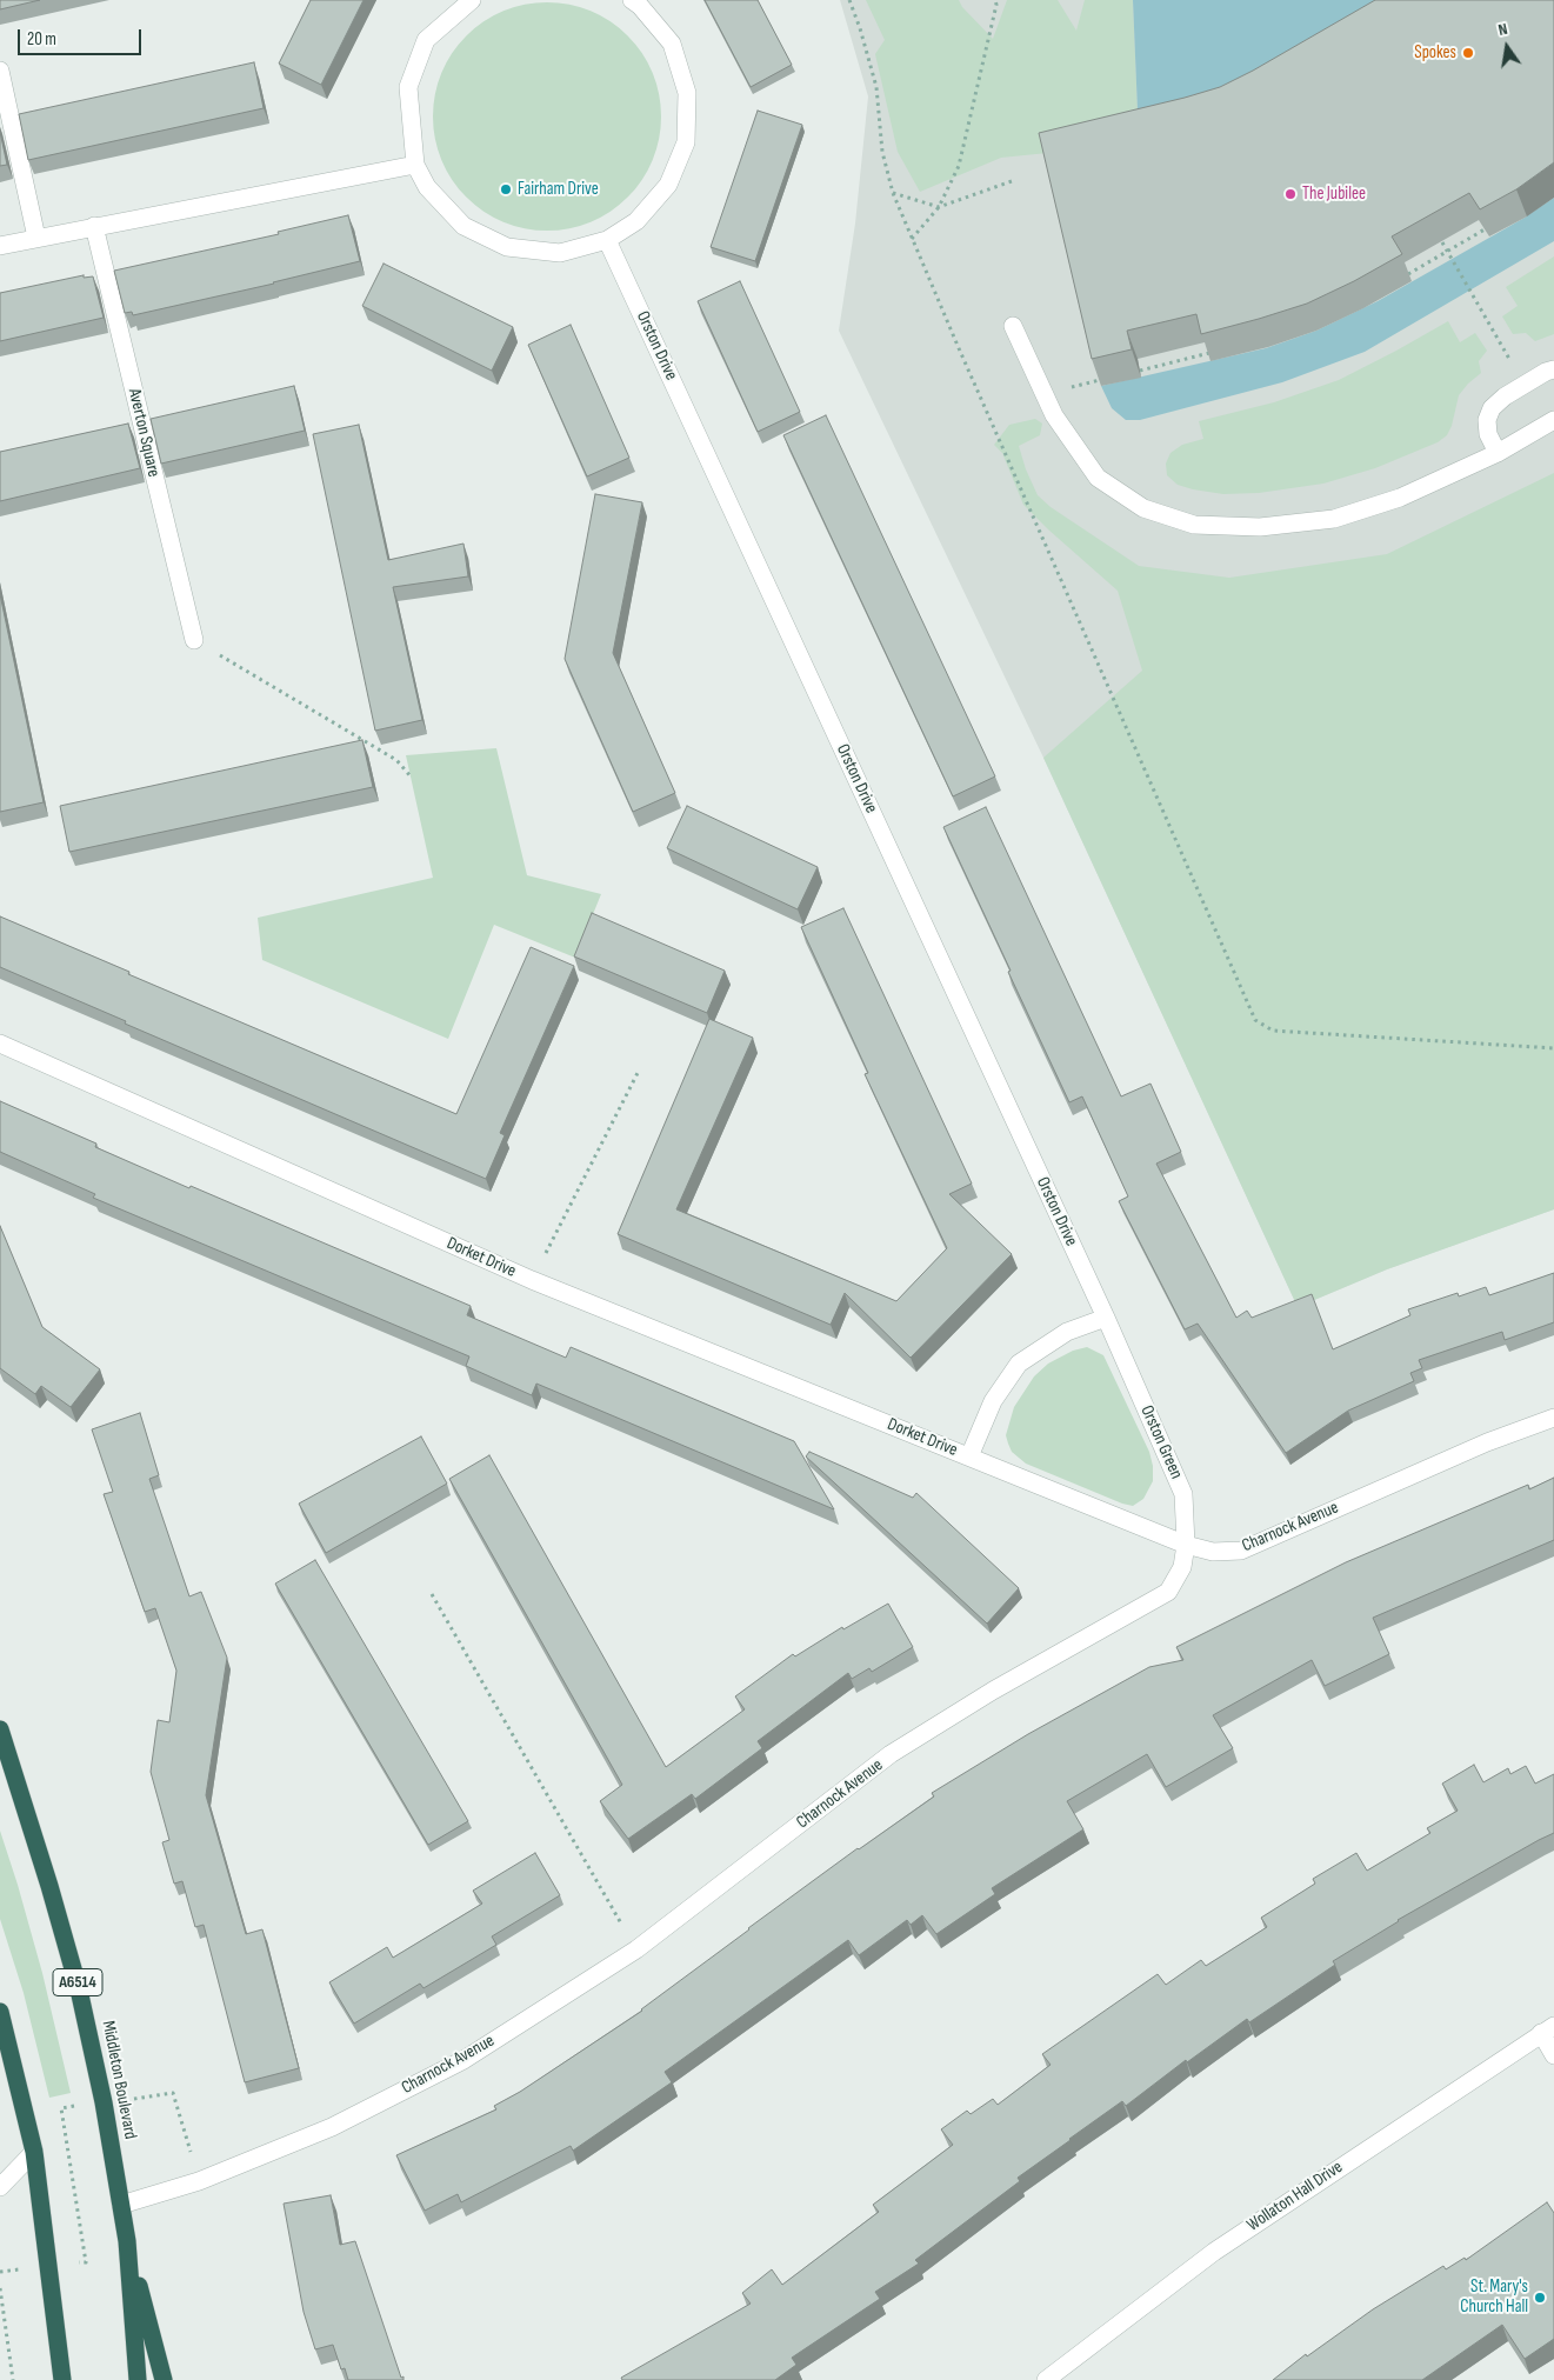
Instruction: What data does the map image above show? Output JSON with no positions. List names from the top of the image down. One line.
{"streets":{"highway":["A6514","Middleton Boulevard"],"street":["Orston Drive","Averton Square","Dorket Drive","Orston Green","Charnock Avenue","Wollaton Hall Drive"]},"crossings":[["Orston Drive","Orston Green"],["Orston Green","Charnock Avenue"],["Charnock Avenue","Middleton Boulevard"]],"places":["Spokes","Fairham Drive","The Jubilee","St. Mary's Church Hall"],"scale_bar":"20 m","north":"top"}
